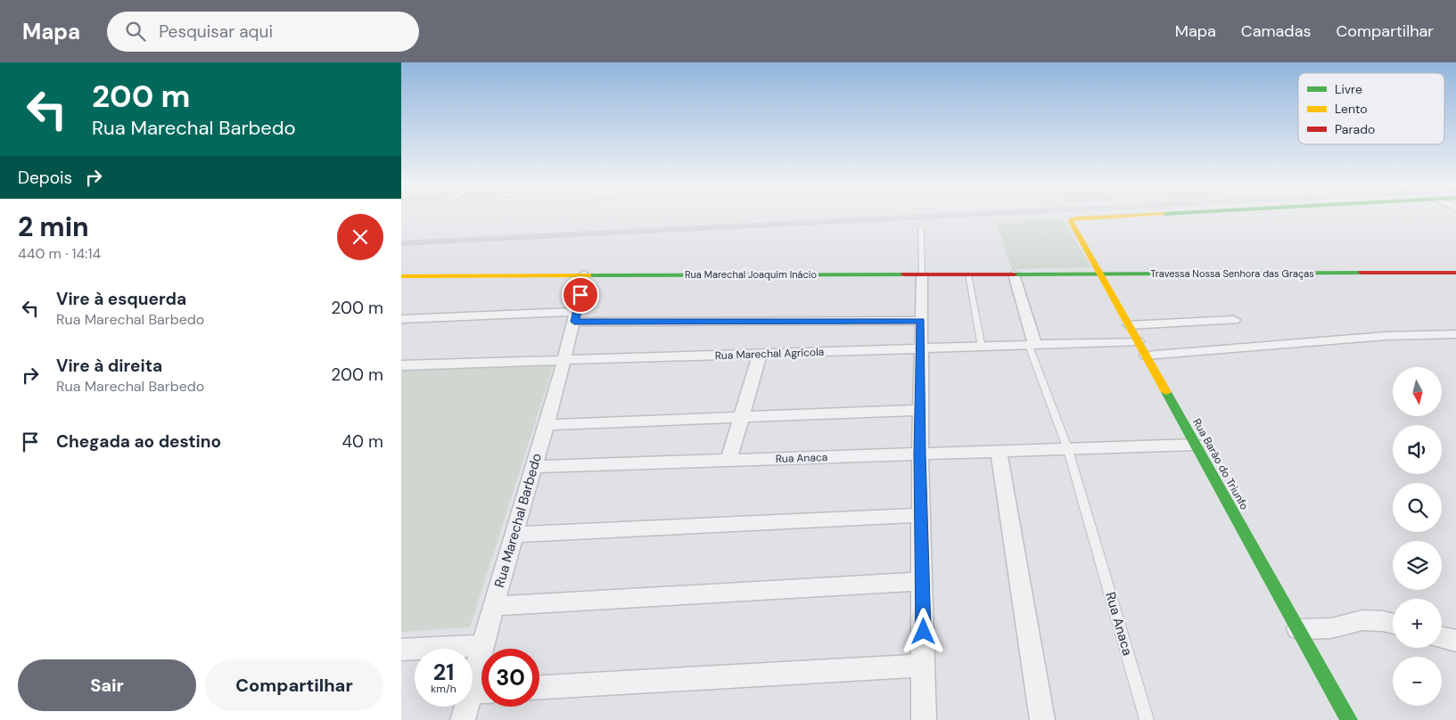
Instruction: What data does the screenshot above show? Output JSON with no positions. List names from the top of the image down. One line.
{"streets":{"street":["Travessa Nossa Senhora das Graças","Rua Marechal Joaquim Inácio","Rua Marechal Agrícola","Rua Anaca","Rua Barão do Triunfo","Rua Marechal Barbedo"]},"crossings":[["Travessa Nossa Senhora das Graças","Rua Marechal Joaquim Inácio"],["Travessa Nossa Senhora das Graças","Rua Barão do Triunfo"],["Rua Marechal Joaquim Inácio","Rua Barão do Triunfo"],["Rua Marechal Joaquim Inácio","Rua Marechal Barbedo"],["Rua Marechal Agrícola","Rua Barão do Triunfo"],["Rua Marechal Agrícola","Rua Marechal Barbedo"],["Rua Anaca","Rua Barão do Triunfo"],["Rua Anaca","Rua Marechal Barbedo"]],"legend":["Livre","Lento","Parado"],"north":"bottom","page":{"header":"Mapa","search":"Pesquisar aqui","nav":["Mapa","Camadas","Compartilhar"],"turn":["200 m","Rua Marechal Barbedo"],"then":"Depois","heading":["2 min","440 m · 14:14"],"list":[{"name":"Vire à esquerda","note":"Rua Marechal Barbedo","value":"200 m"},{"name":"Vire à direita","note":"Rua Marechal Barbedo","value":"200 m"},{"name":"Chegada ao destino","value":"40 m"}],"map_buttons":["+","−"],"speed":"21 km/h","limit":"30","buttons":["Sair","Compartilhar"]}}
